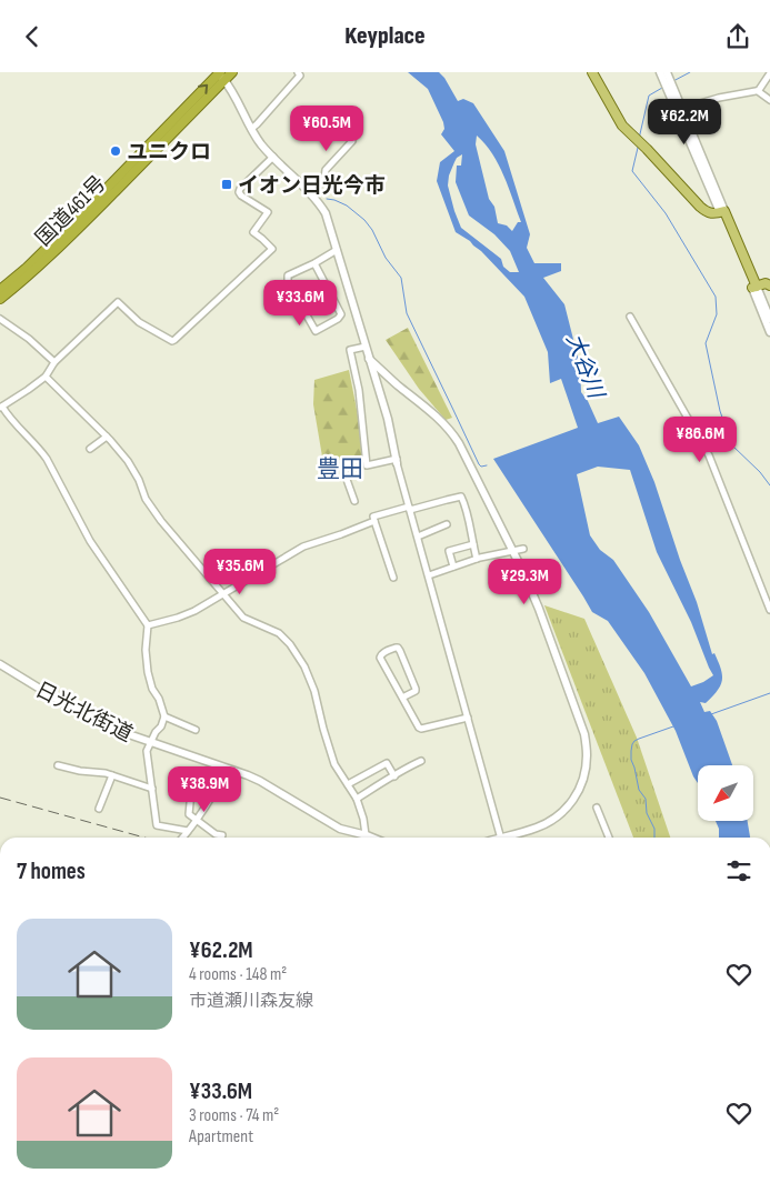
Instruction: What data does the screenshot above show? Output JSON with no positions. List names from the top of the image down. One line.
{"streets":{"highway":["国道461号"],"street":["日光北街道"]},"districts":["豊田"],"water":["大谷川"],"places":{"other":["ユニクロ"],"transit":["イオン日光今市"]},"north":"bottom left","page":{"header":"Keyplace","price":["¥62.2M","¥60.5M","¥33.6M","¥86.6M","¥35.6M","¥29.3M","¥38.9M"],"heading":"7 homes","list":[{"name":"¥62.2M","note":"4 rooms · 148 m² · 市道瀬川森友線"},{"name":"¥33.6M","note":"3 rooms · 74 m² · Apartment"}]}}
